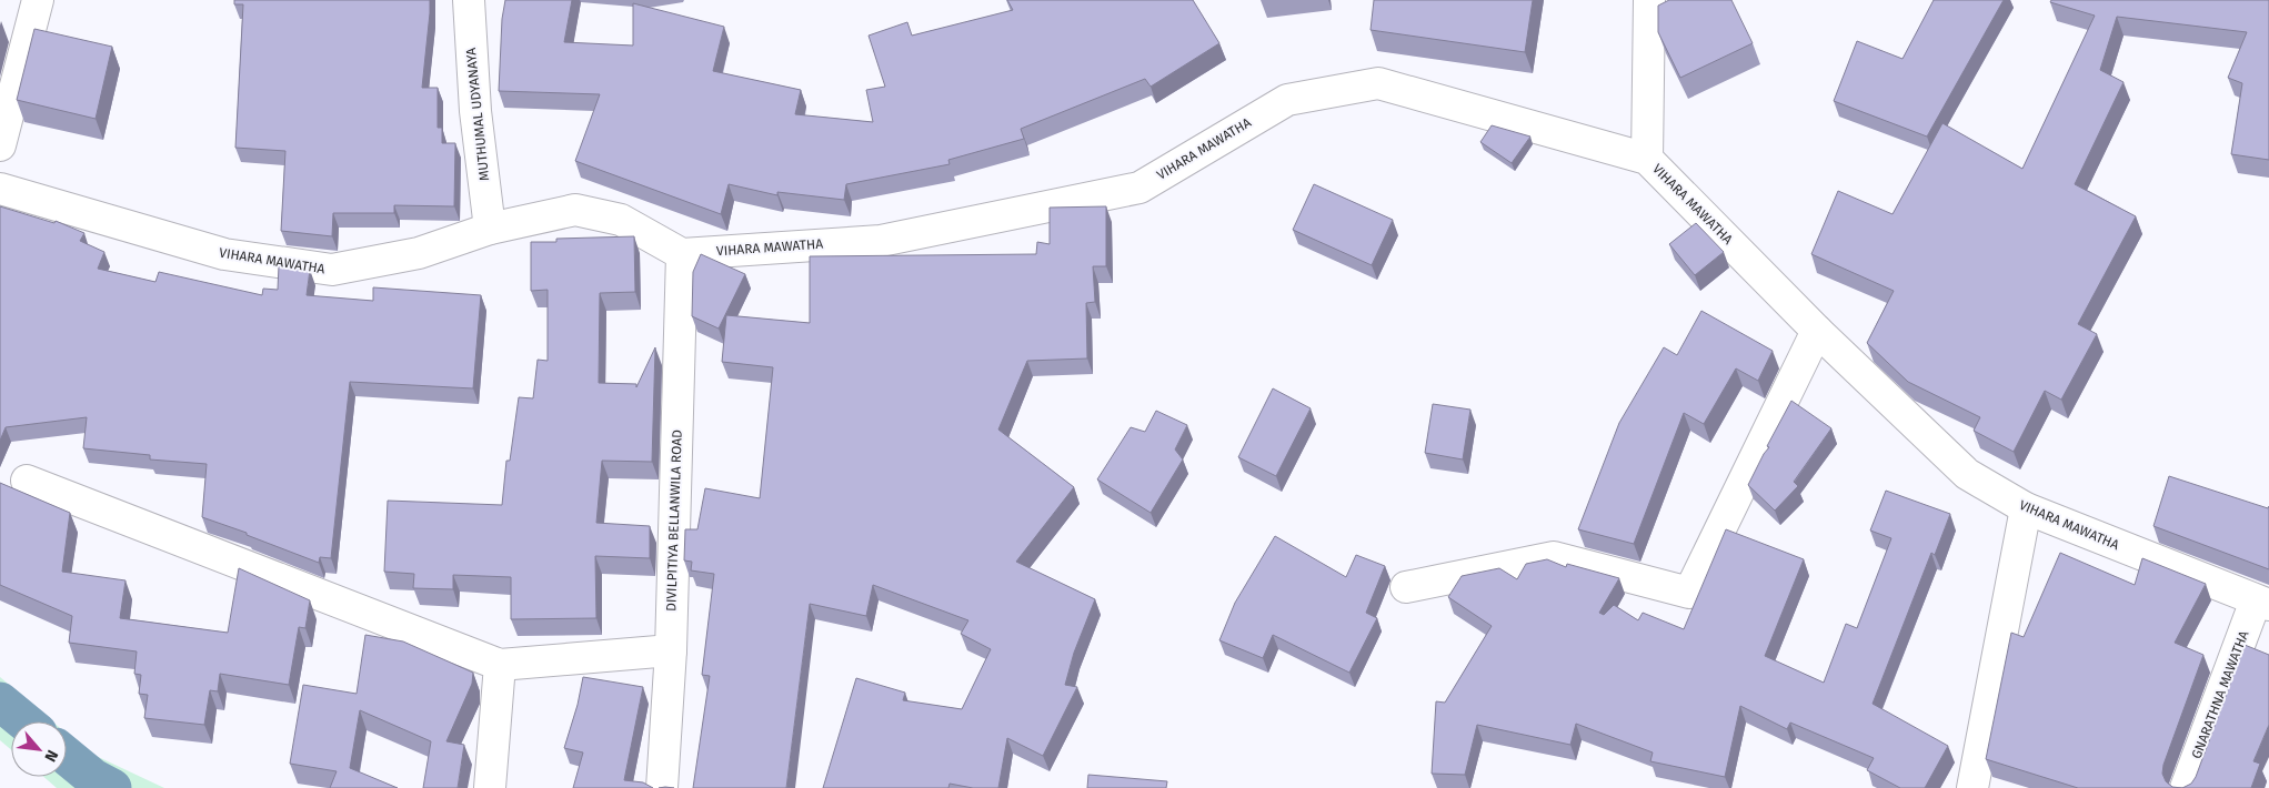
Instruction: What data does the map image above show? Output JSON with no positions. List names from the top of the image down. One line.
{"streets":{"street":["MUTHUMAL UDYANAYA","VIHARA MAWATHA","DIVILPITIYA BELLANWILA ROAD","GNARATHNA MAWATHA"]},"crossings":[["MUTHUMAL UDYANAYA","VIHARA MAWATHA"],["VIHARA MAWATHA","DIVILPITIYA BELLANWILA ROAD"],["VIHARA MAWATHA","GNARATHNA MAWATHA"]],"north":"bottom right"}
